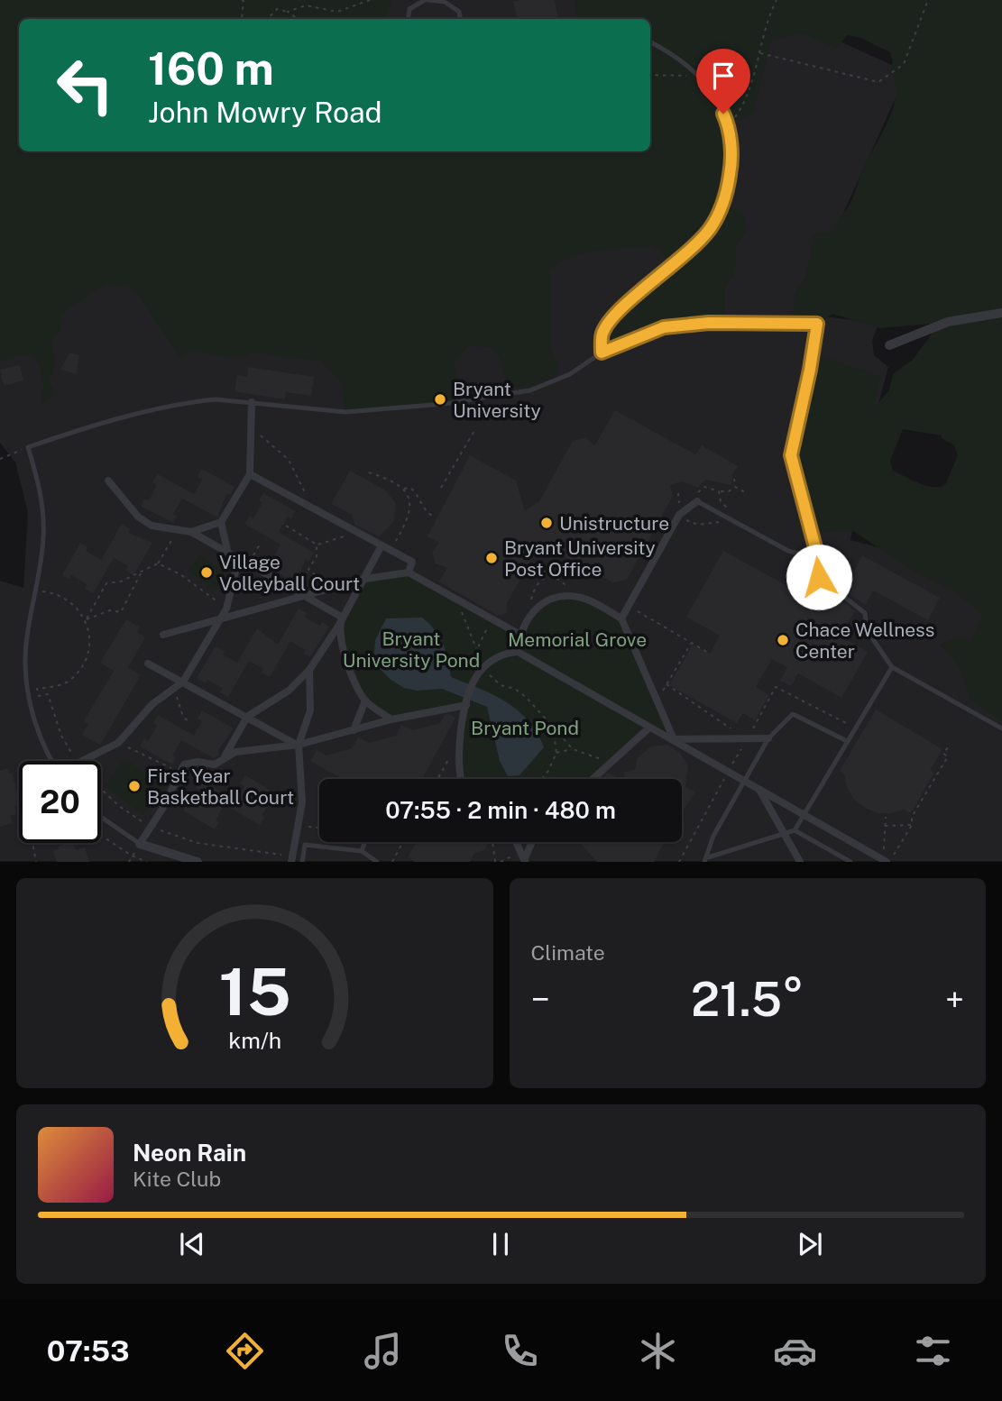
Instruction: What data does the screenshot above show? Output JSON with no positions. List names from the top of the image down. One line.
{"parks":["Bryant University Pond","Memorial Grove","Bryant Pond"],"places":["Bryant University","Unistructure","Bryant University Post Office","Village Volleyball Court","Chace Wellness Center","First Year Basketball Court"],"page":{"turn":["160 m","John Mowry Road"],"limit":"20","trip":"07:55 · 2 min · 480 m","tile":"Climate","heat":["−","21.5°","+"],"song":["Neon Rain","Kite Club"],"tabs":"07:53","gauge":["15","km/h"]}}
